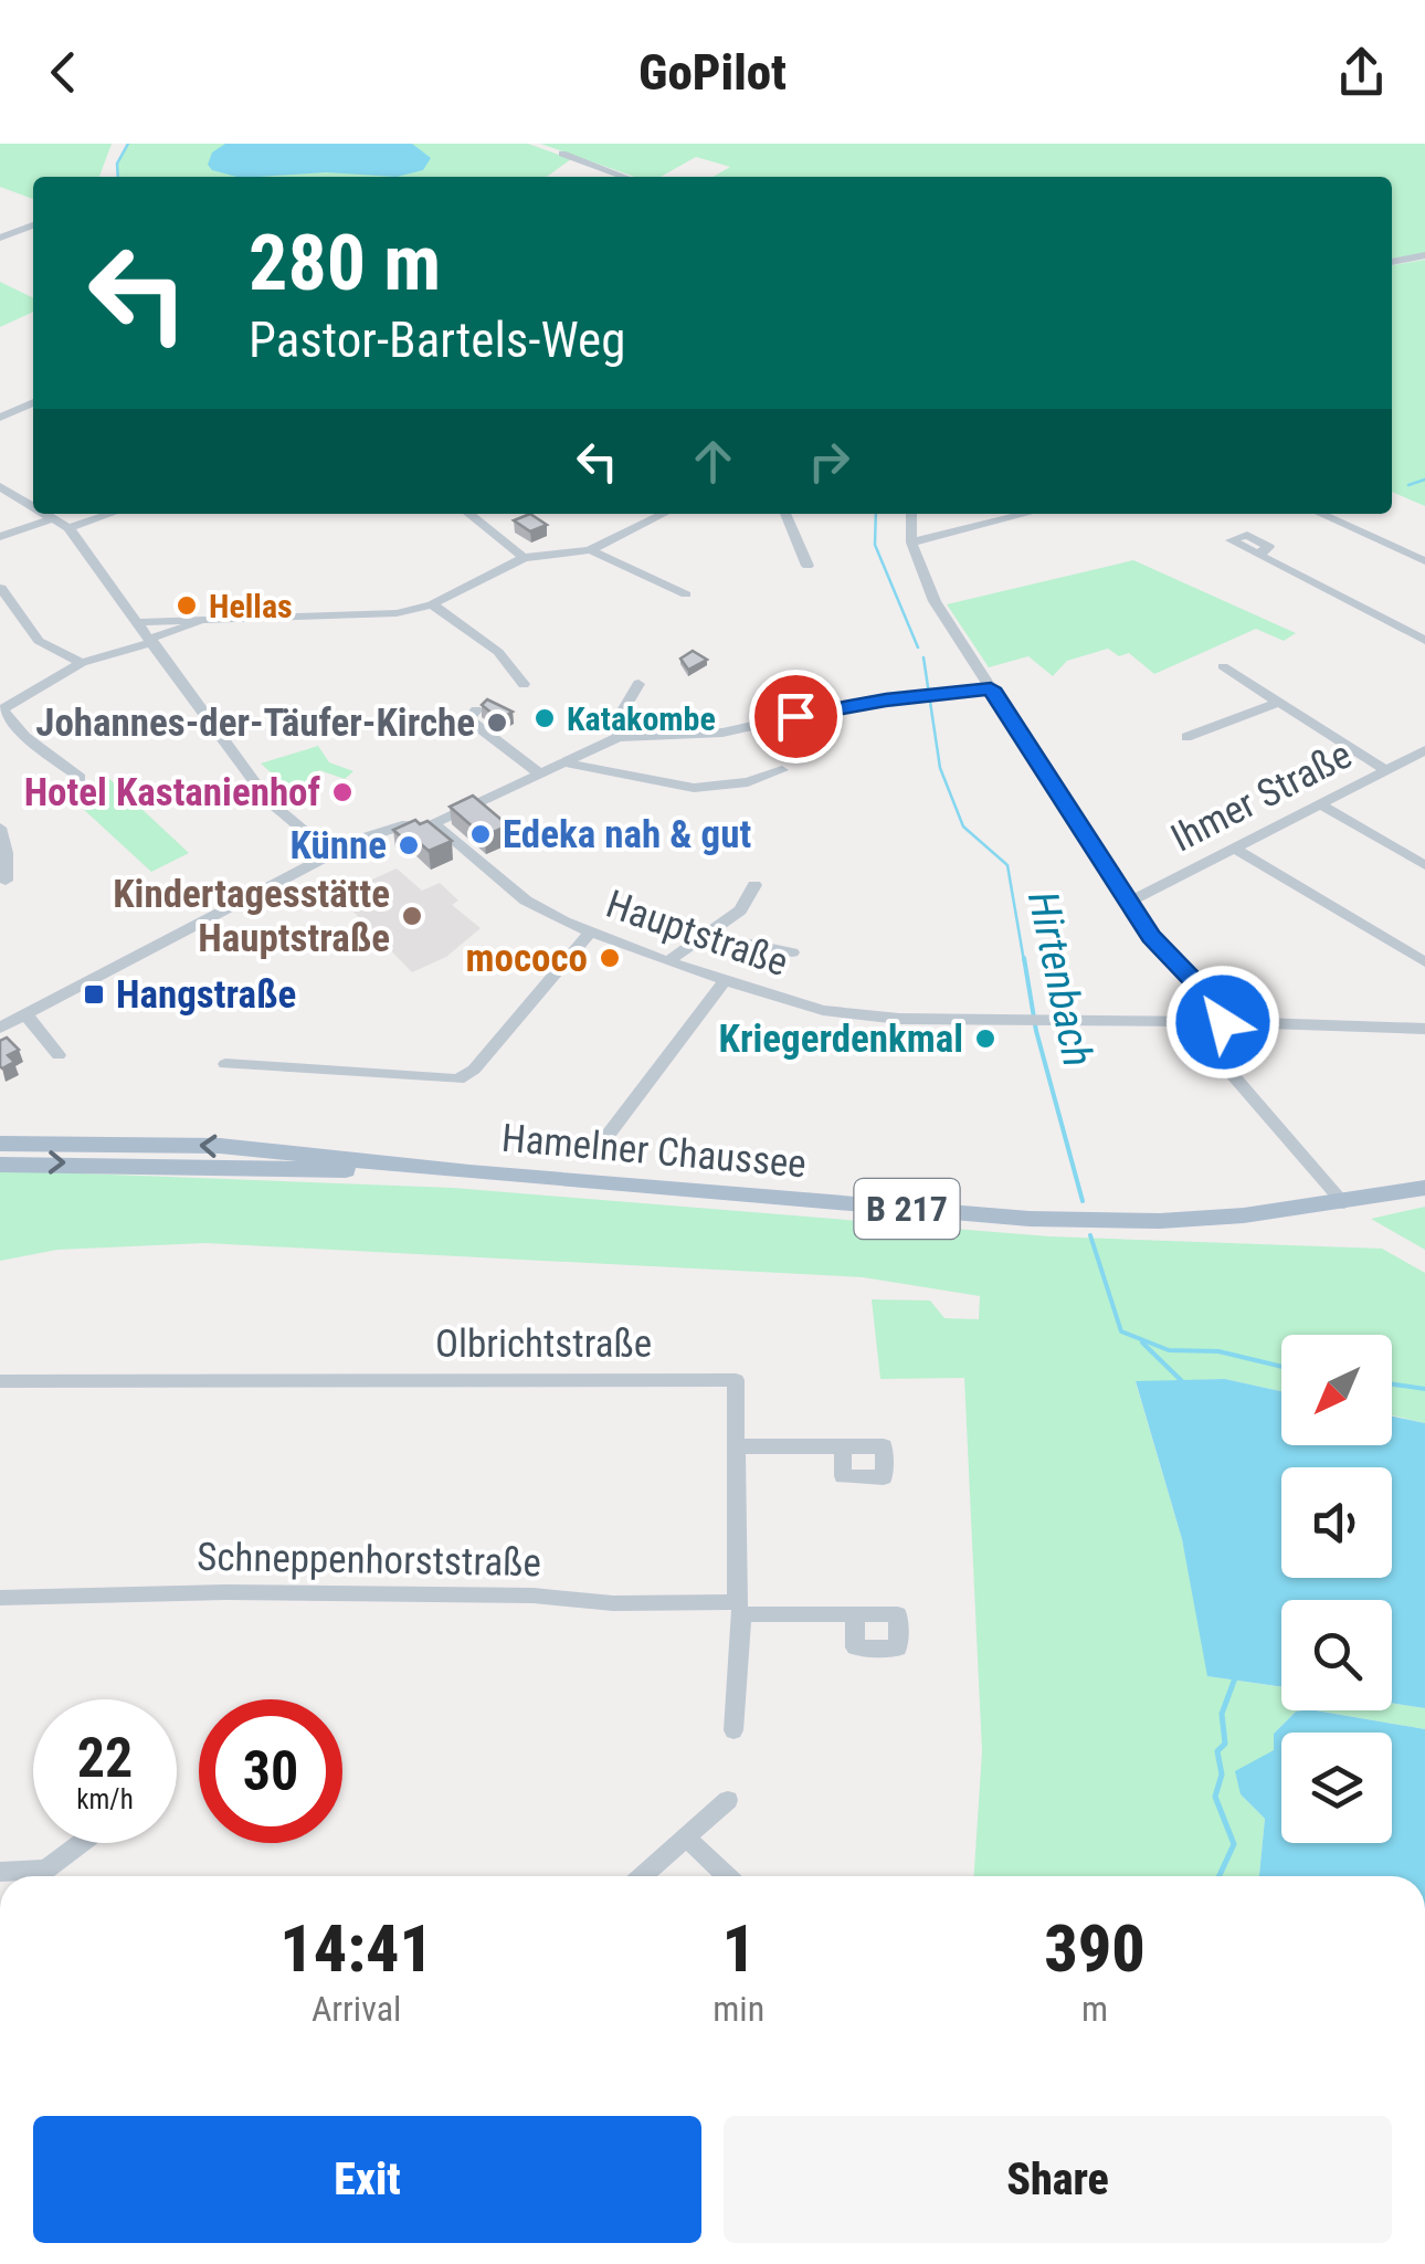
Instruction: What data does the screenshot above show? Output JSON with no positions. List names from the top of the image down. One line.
{"streets":{"main road":["Hamelner Chaussee","B 217"],"street":["Ihmer Straße","Hauptstraße","Olbrichtstraße","Schneppenhorststraße"]},"crossings":[["Olbrichtstraße","Schneppenhorststraße"]],"water":["Hirtenbach"],"places":{"other":["Hellas","Katakombe","Johannes-der-Täufer-Kirche","Hotel Kastanienhof","Edeka nah & gut","Künne","Kindertagesstätte Hauptstraße","mococo","Kriegerdenkmal"],"transit":["Hangstraße"]},"north":"bottom left","page":{"header":"GoPilot","turn":["280 m","Pastor-Bartels-Weg"],"speed":"22 km/h","limit":"30","eta":["14:41","Arrival","1","min","390","m"],"buttons":["Exit","Share"]}}
